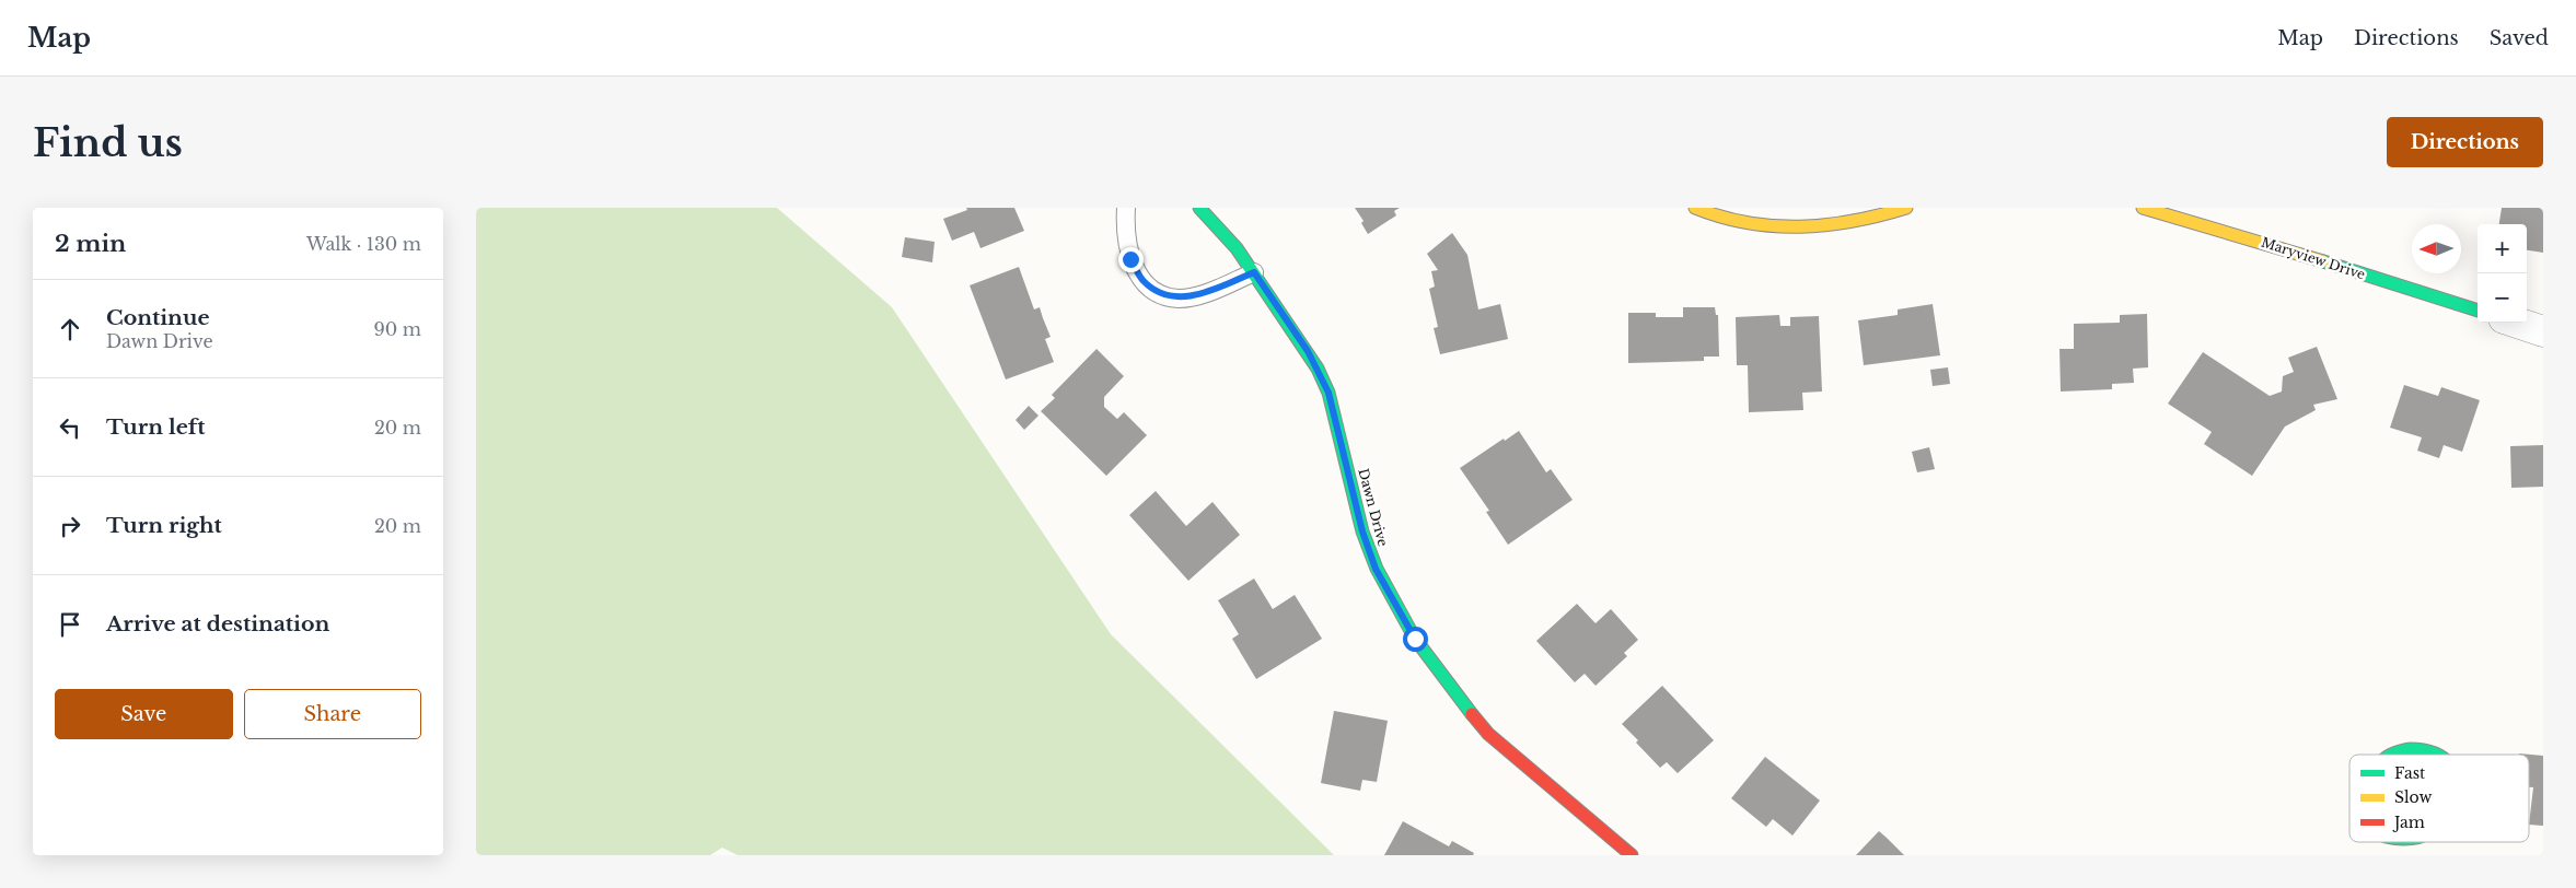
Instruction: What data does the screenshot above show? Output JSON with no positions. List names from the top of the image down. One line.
{"streets":{"street":["Maryview Drive","Dawn Drive"]},"legend":["Fast","Slow","Jam"],"north":"left","page":{"header":"Map","nav":["Map","Directions","Saved"],"buttons":["Directions",["Save","Share"]],"title":"Find us","heading":["2 min","Walk · 130 m"],"map_buttons":["+","−"],"list":[["Continue","Dawn Drive","90 m"],["Turn left","20 m"],["Turn right","20 m"],"Arrive at destination"]}}
